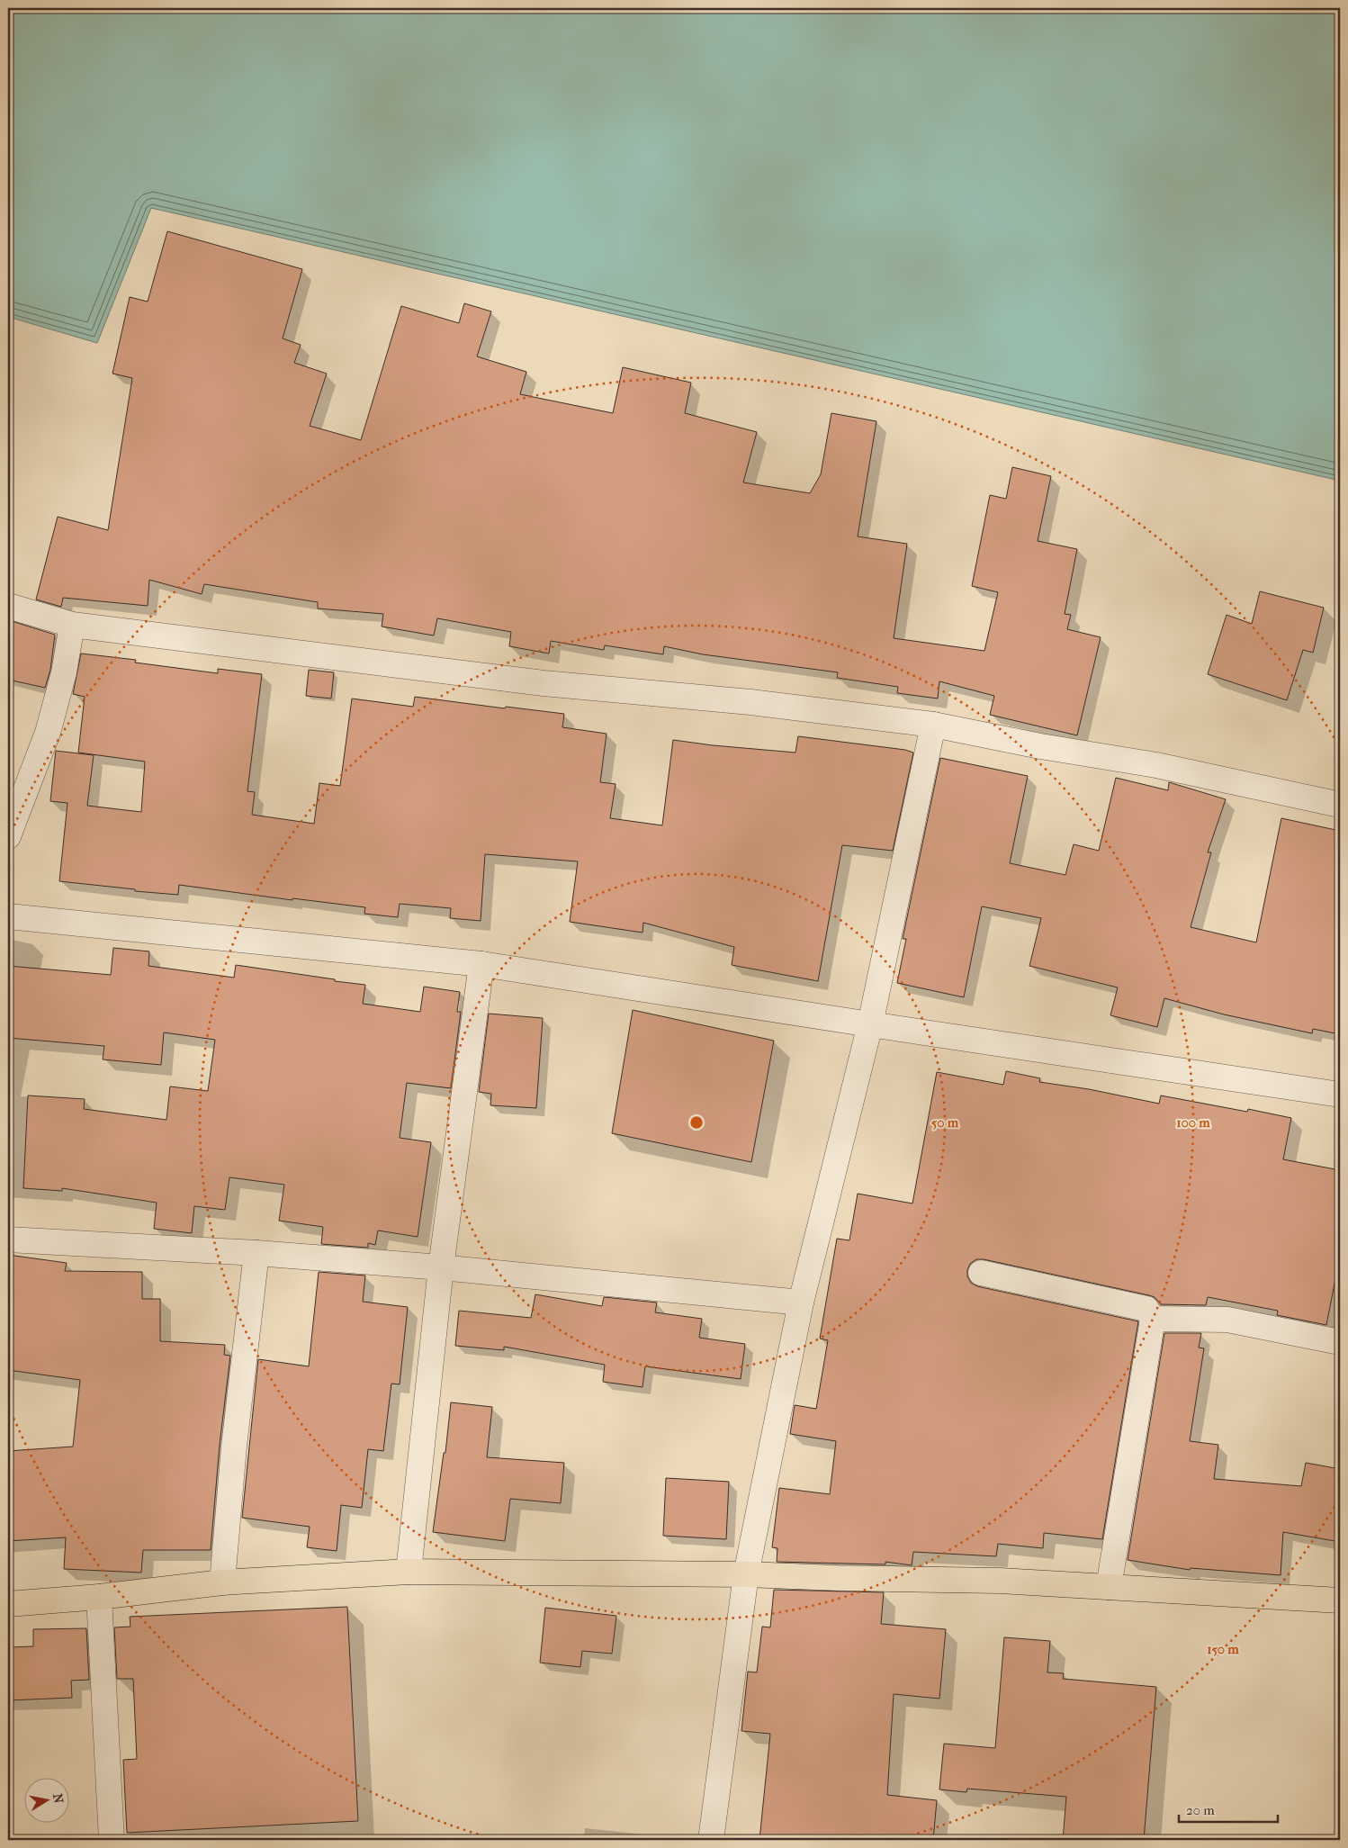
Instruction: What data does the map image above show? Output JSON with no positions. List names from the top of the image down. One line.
{"scale_bar":"20 m","north":"right","rings":["50 m","100 m","150 m"]}
